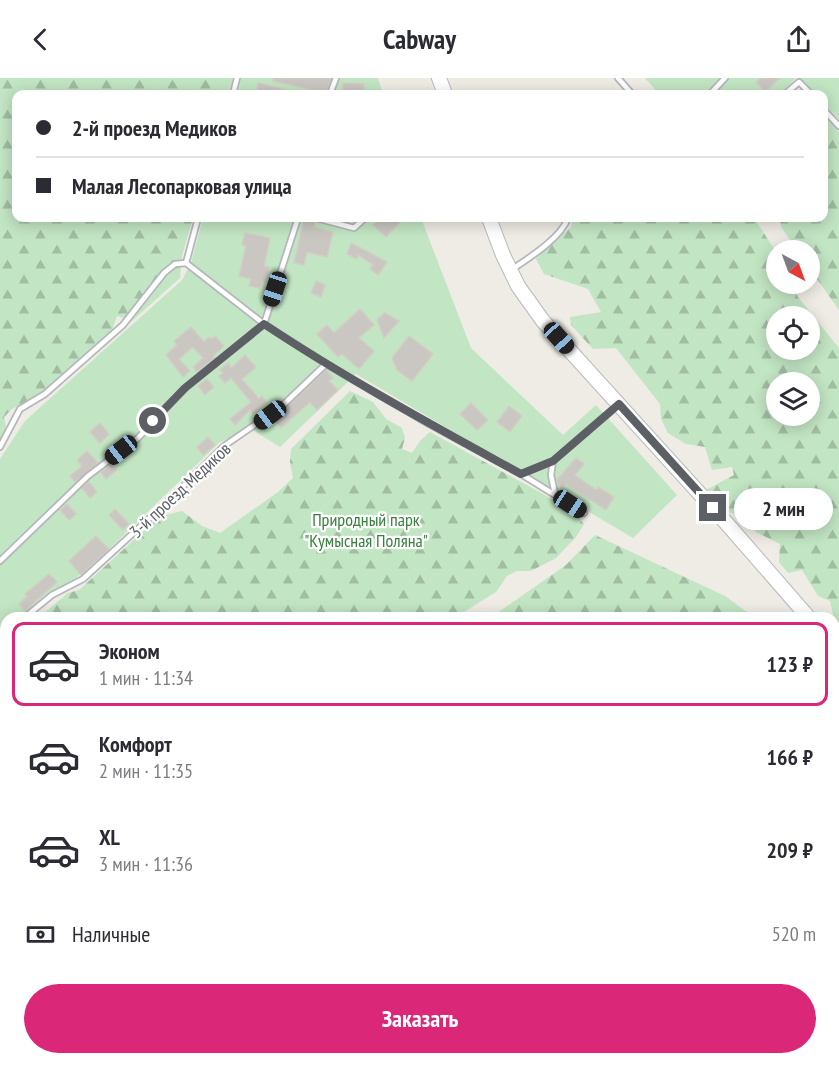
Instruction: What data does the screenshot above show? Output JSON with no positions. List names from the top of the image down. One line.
{"streets":{"lane":["3-й проезд Медиков"]},"parks":["Природный парк \"Кумысная Поляна\""],"north":"bottom right","page":{"header":"Cabway","banner":["2-й проезд Медиков","Малая Лесопарковая улица"],"bubble":"2 мин","list":[{"name":"Эконом","note":"1 мин · 11:34","value":"123 ₽"},{"name":"Комфорт","note":"2 мин · 11:35","value":"166 ₽"},{"name":"XL","note":"3 мин · 11:36","value":"209 ₽"}],"pay":["Наличные","520 m"],"buttons":"Заказать"}}
